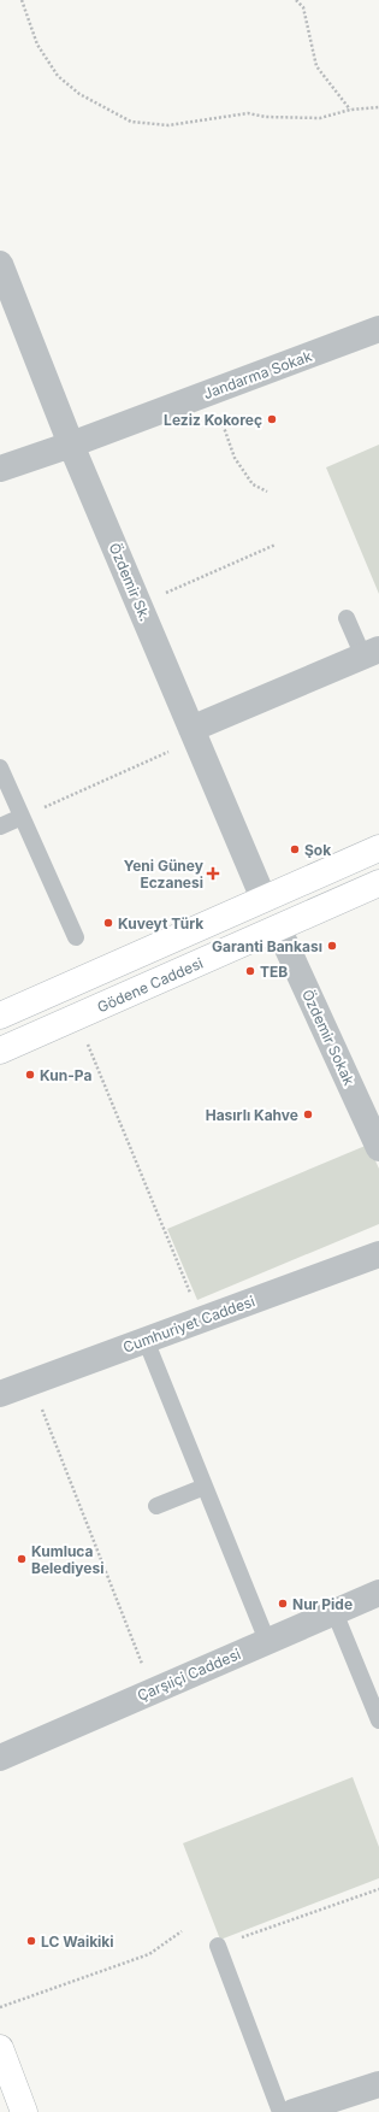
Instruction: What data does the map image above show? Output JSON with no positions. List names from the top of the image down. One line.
{"streets":{"main road":["Gödene Caddesi"],"street":["Jandarma Sokak","Özdemir Sk.","Özdemir Sokak","Cumhuriyet Caddesi","Çarşıiçi Caddesi"]},"crossings":[["Jandarma Sokak","Özdemir Sk."],["Gödene Caddesi","Özdemir Sokak"]],"places":{"other":["Leziz Kokoreç","Şok","Kuveyt Türk","Garanti Bankası","TEB","Kun-Pa","Hasırlı Kahve","Kumluca Belediyesi","Nur Pide","LC Waikiki"],"health":["Yeni Güney Eczanesi"]}}
